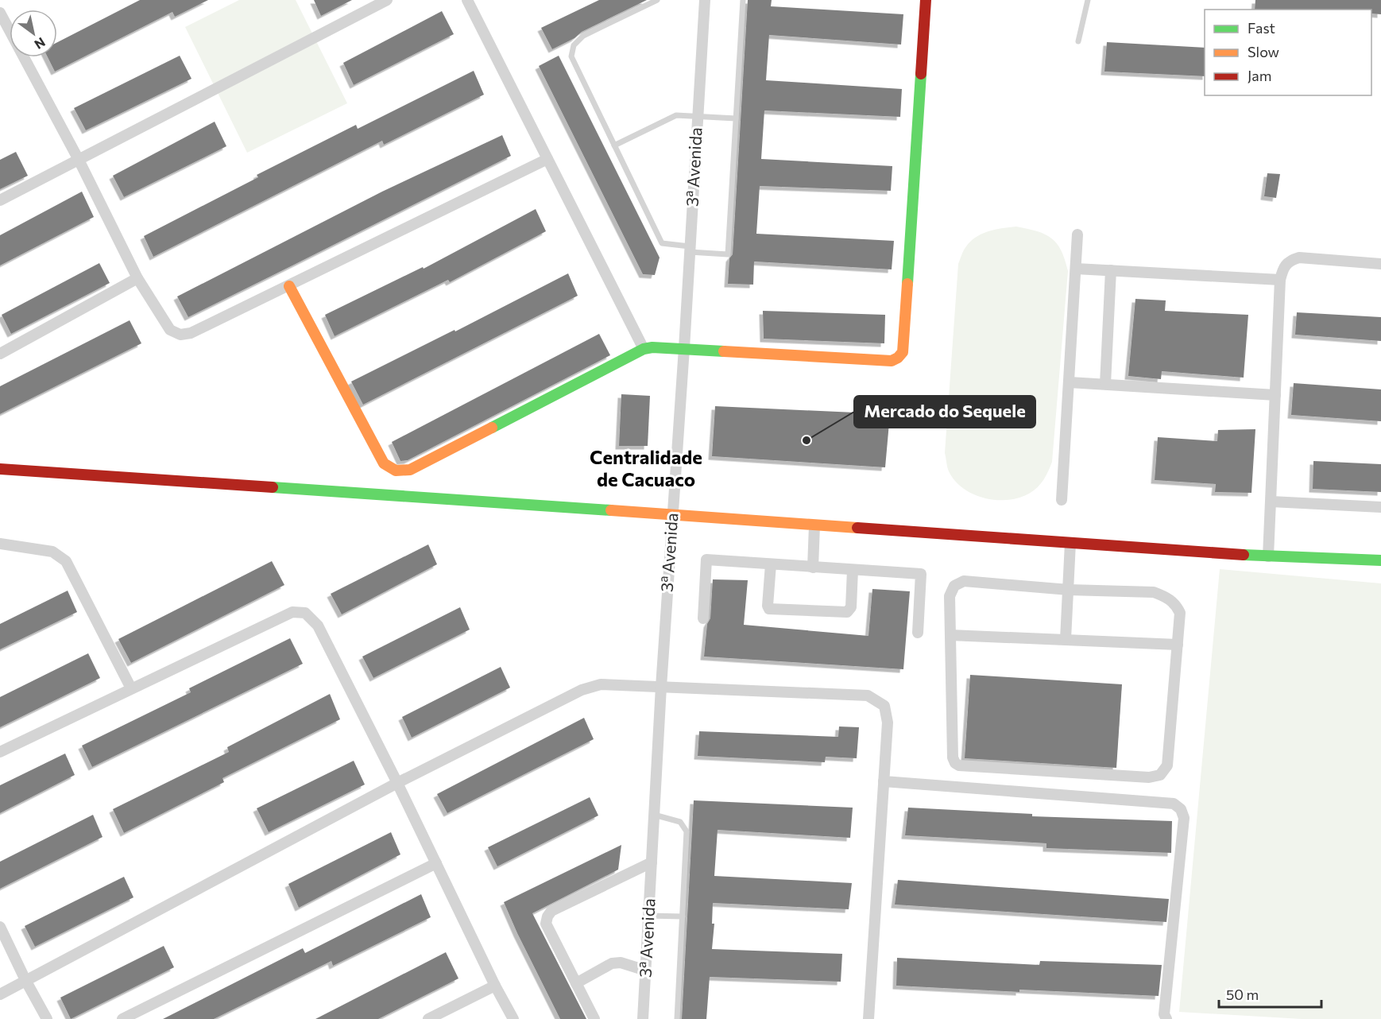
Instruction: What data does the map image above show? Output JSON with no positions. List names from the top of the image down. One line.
{"streets":{"street":["3ª Avenida"]},"districts":["Centralidade de Cacuaco"],"places":["Mercado do Sequele"],"legend":["Fast","Slow","Jam"],"scale_bar":"50 m","north":"bottom right"}
